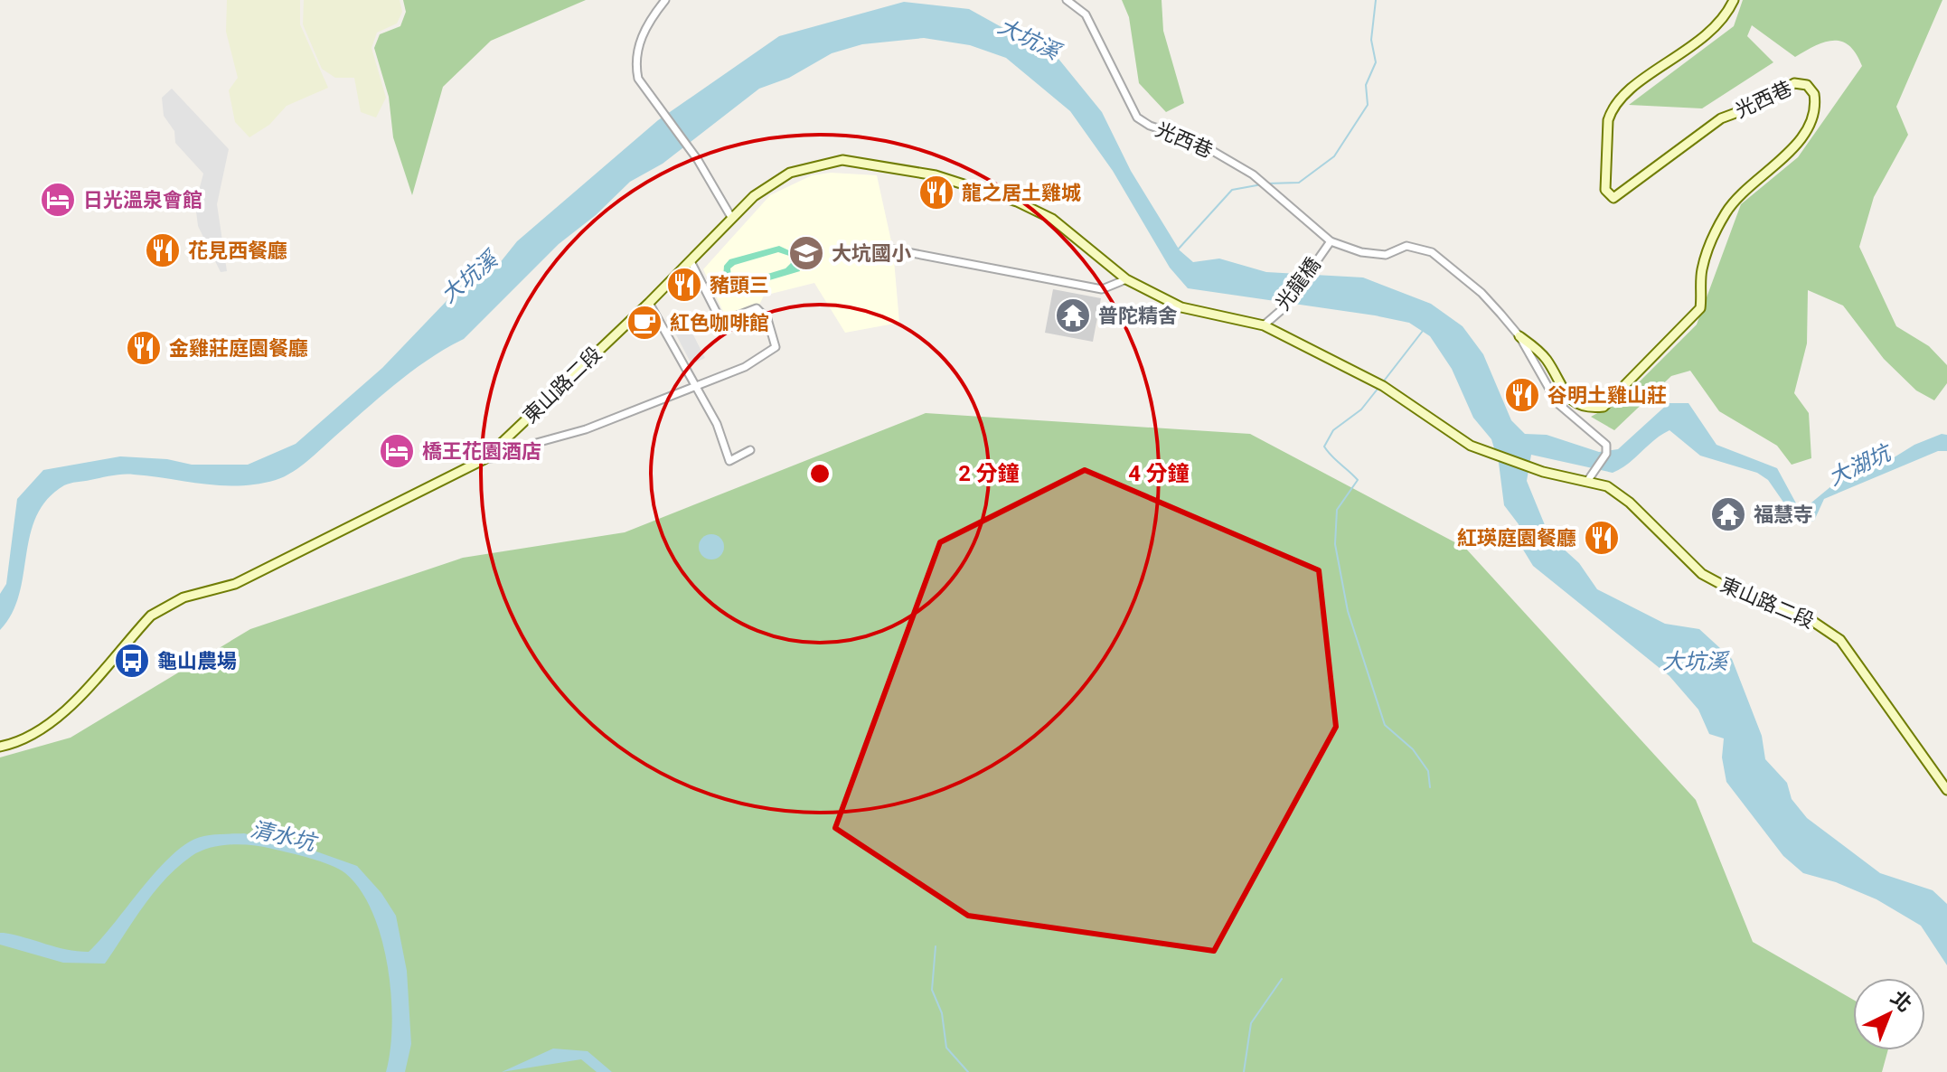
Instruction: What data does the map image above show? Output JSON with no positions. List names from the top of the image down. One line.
{"streets":{"main road":["光西巷","東山路二段"],"street":["光龍橋"]},"crossings":[["光西巷","光龍橋"],["光西巷","東山路二段"],["光龍橋","東山路二段"]],"water":["大坑溪","大湖坑","清水坑"],"places":{"restaurant":["龍之居土雞城","花見西餐廳","豬頭三","金雞莊庭園餐廳","谷明土雞山莊","紅瑛庭園餐廳"],"hotel":["日光溫泉會館","橋王花園酒店"],"school or university":["大坑國小"],"temple":["普陀精舍","福慧寺"],"cafe":["紅色咖啡館"],"bus stop":["龜山農場"]},"north":"top right","rings":["2 分鐘","4 分鐘"]}
